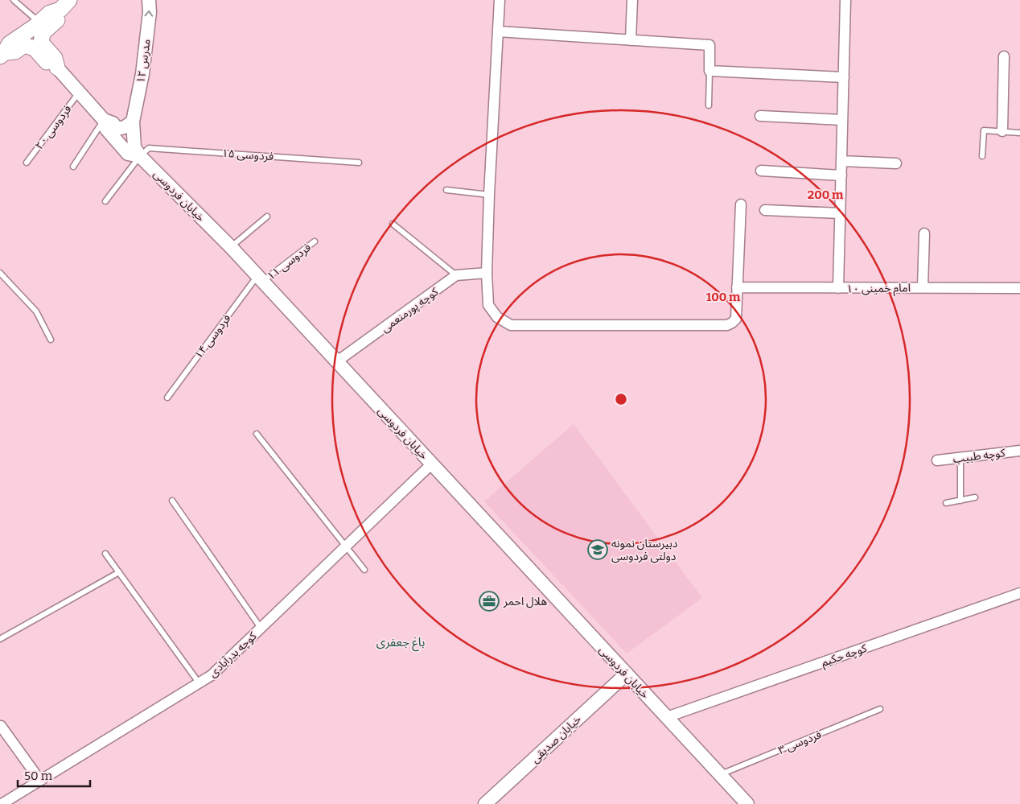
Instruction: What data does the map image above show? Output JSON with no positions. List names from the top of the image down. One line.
{"streets":{"street":["مدرس ۱۲","خیابان فردوسی","امام خمینی ۱۰","کوچه پورمنعمی","کوچه طبیب","کوچه بدرآبادی","کوچه حکیم","خیابان صدیقی"],"lane":["فردوسی ۲۰","فردوسی ۱۵","فردوسی ۱۱","فردوسی ۱۴","فردوسی ۳"]},"crossings":[["مدرس ۱۲","فردوسی ۱۵"],["مدرس ۱۲","خیابان فردوسی"],["فردوسی ۲۰","خیابان فردوسی"],["فردوسی ۱۵","خیابان فردوسی"],["خیابان فردوسی","فردوسی ۱۱"],["خیابان فردوسی","کوچه پورمنعمی"],["خیابان فردوسی","فردوسی ۱۴"],["خیابان فردوسی","کوچه بدرآبادی"],["خیابان فردوسی","کوچه حکیم"],["خیابان فردوسی","خیابان صدیقی"],["خیابان فردوسی","فردوسی ۳"],["فردوسی ۱۱","فردوسی ۱۴"]],"one_way":["مدرس ۱۲"],"districts":["باغ جعفری"],"places":{"school or university":["دبیرستان نمونه دولتی فردوسی"],"office":["هلال احمر"]},"scale_bar":"50 m","rings":["200 m","100 m"]}
